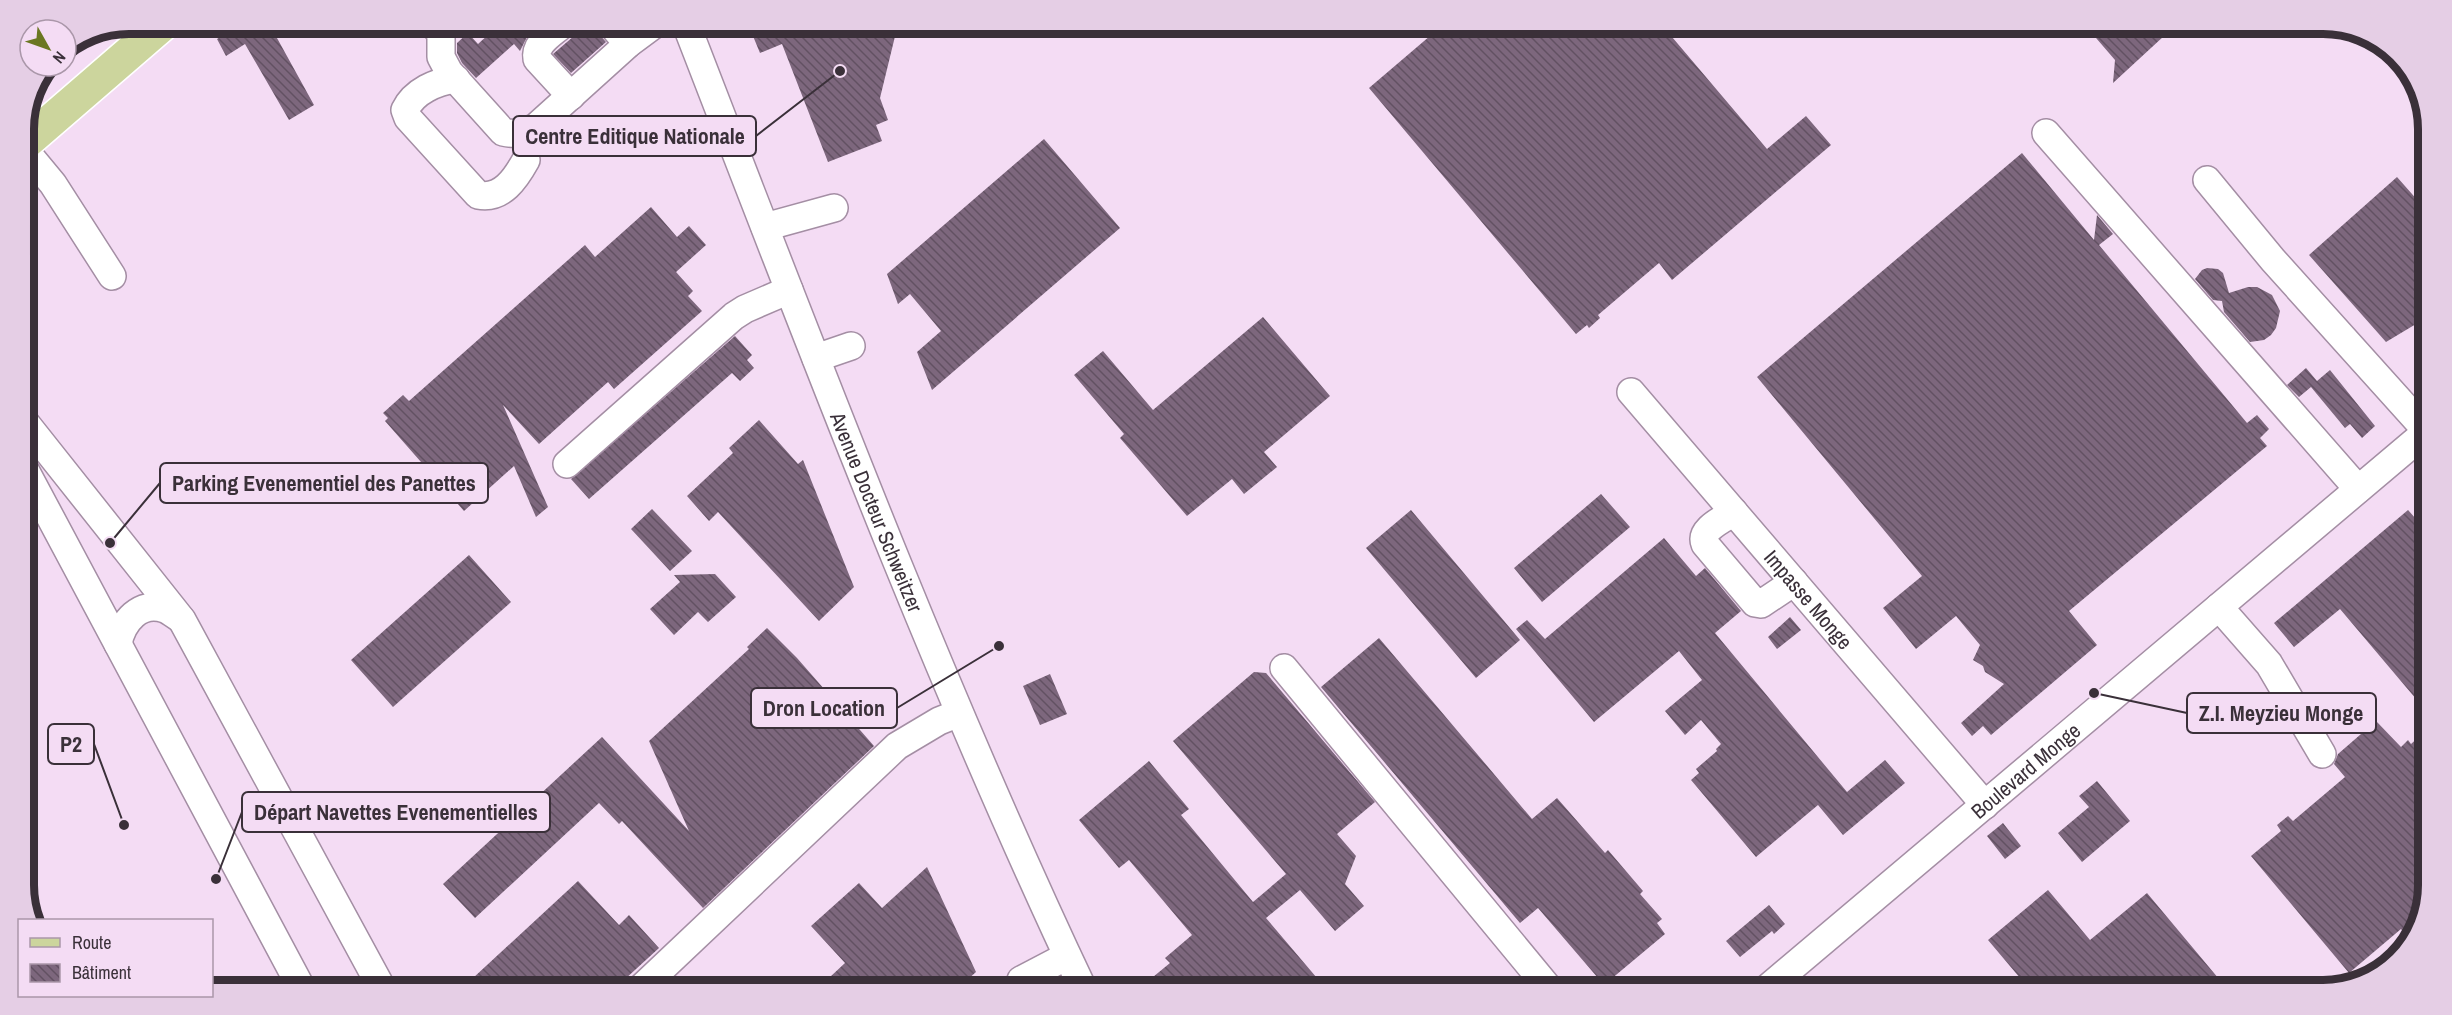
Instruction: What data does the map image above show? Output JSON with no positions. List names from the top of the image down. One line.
{"streets":{"street":["Avenue Docteur Schweitzer","Impasse Monge","Boulevard Monge"]},"crossings":[["Impasse Monge","Boulevard Monge"]],"places":["Centre Editique Nationale","Parking Evenementiel des Panettes","Dron Location","Z.I. Meyzieu Monge","P2","Départ Navettes Evenementielles"],"legend":["Route","Bâtiment"],"north":"bottom right"}
